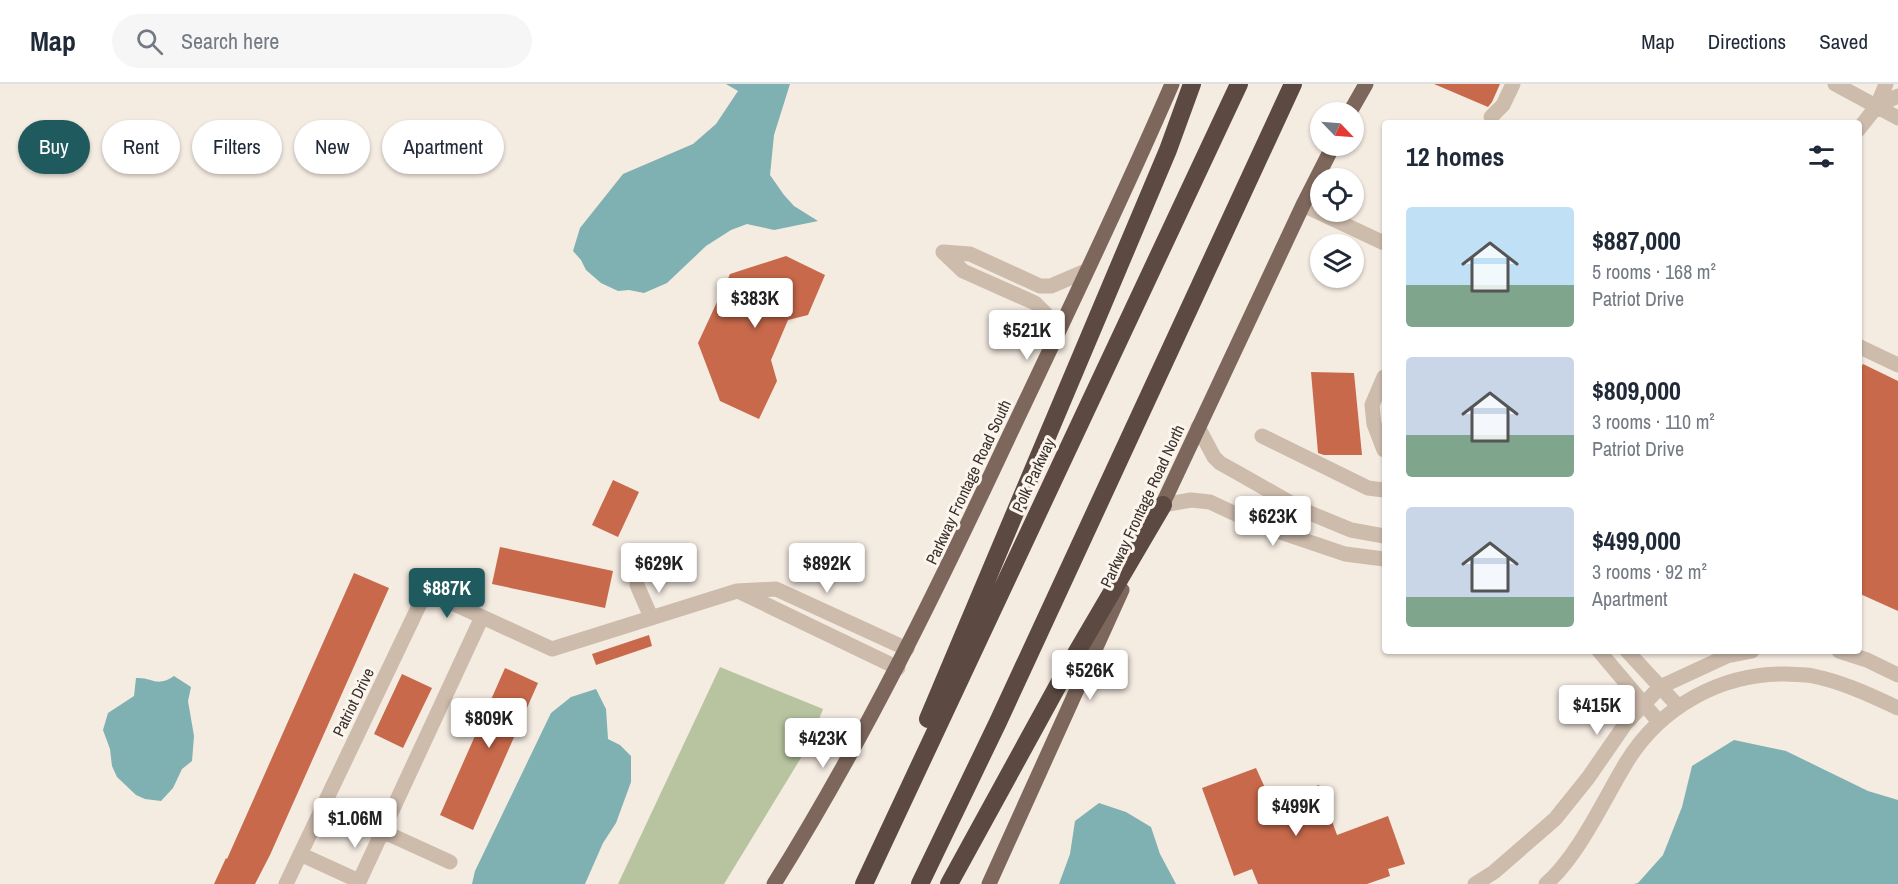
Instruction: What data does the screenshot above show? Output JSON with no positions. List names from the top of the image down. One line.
{"streets":{"highway":["Polk Parkway"],"main road":["Parkway Frontage Road South","Parkway Frontage Road North"],"street":["Patriot Drive"]},"crossings":[["Parkway Frontage Road South","Patriot Drive"]],"north":"bottom right","page":{"header":"Map","search":"Search here","nav":["Map","Directions","Saved"],"chip":["Buy","Rent","Filters","New","Apartment"],"heading":"12 homes","list":[{"name":"$887,000","note":"5 rooms · 168 m² · Patriot Drive"},{"name":"$809,000","note":"3 rooms · 110 m² · Patriot Drive"},{"name":"$499,000","note":"3 rooms · 92 m² · Apartment"}],"price":["$383K","$521K","$623K","$629K","$892K","$887K","$526K","$415K","$809K","$423K","$499K","$1.06M"]}}
